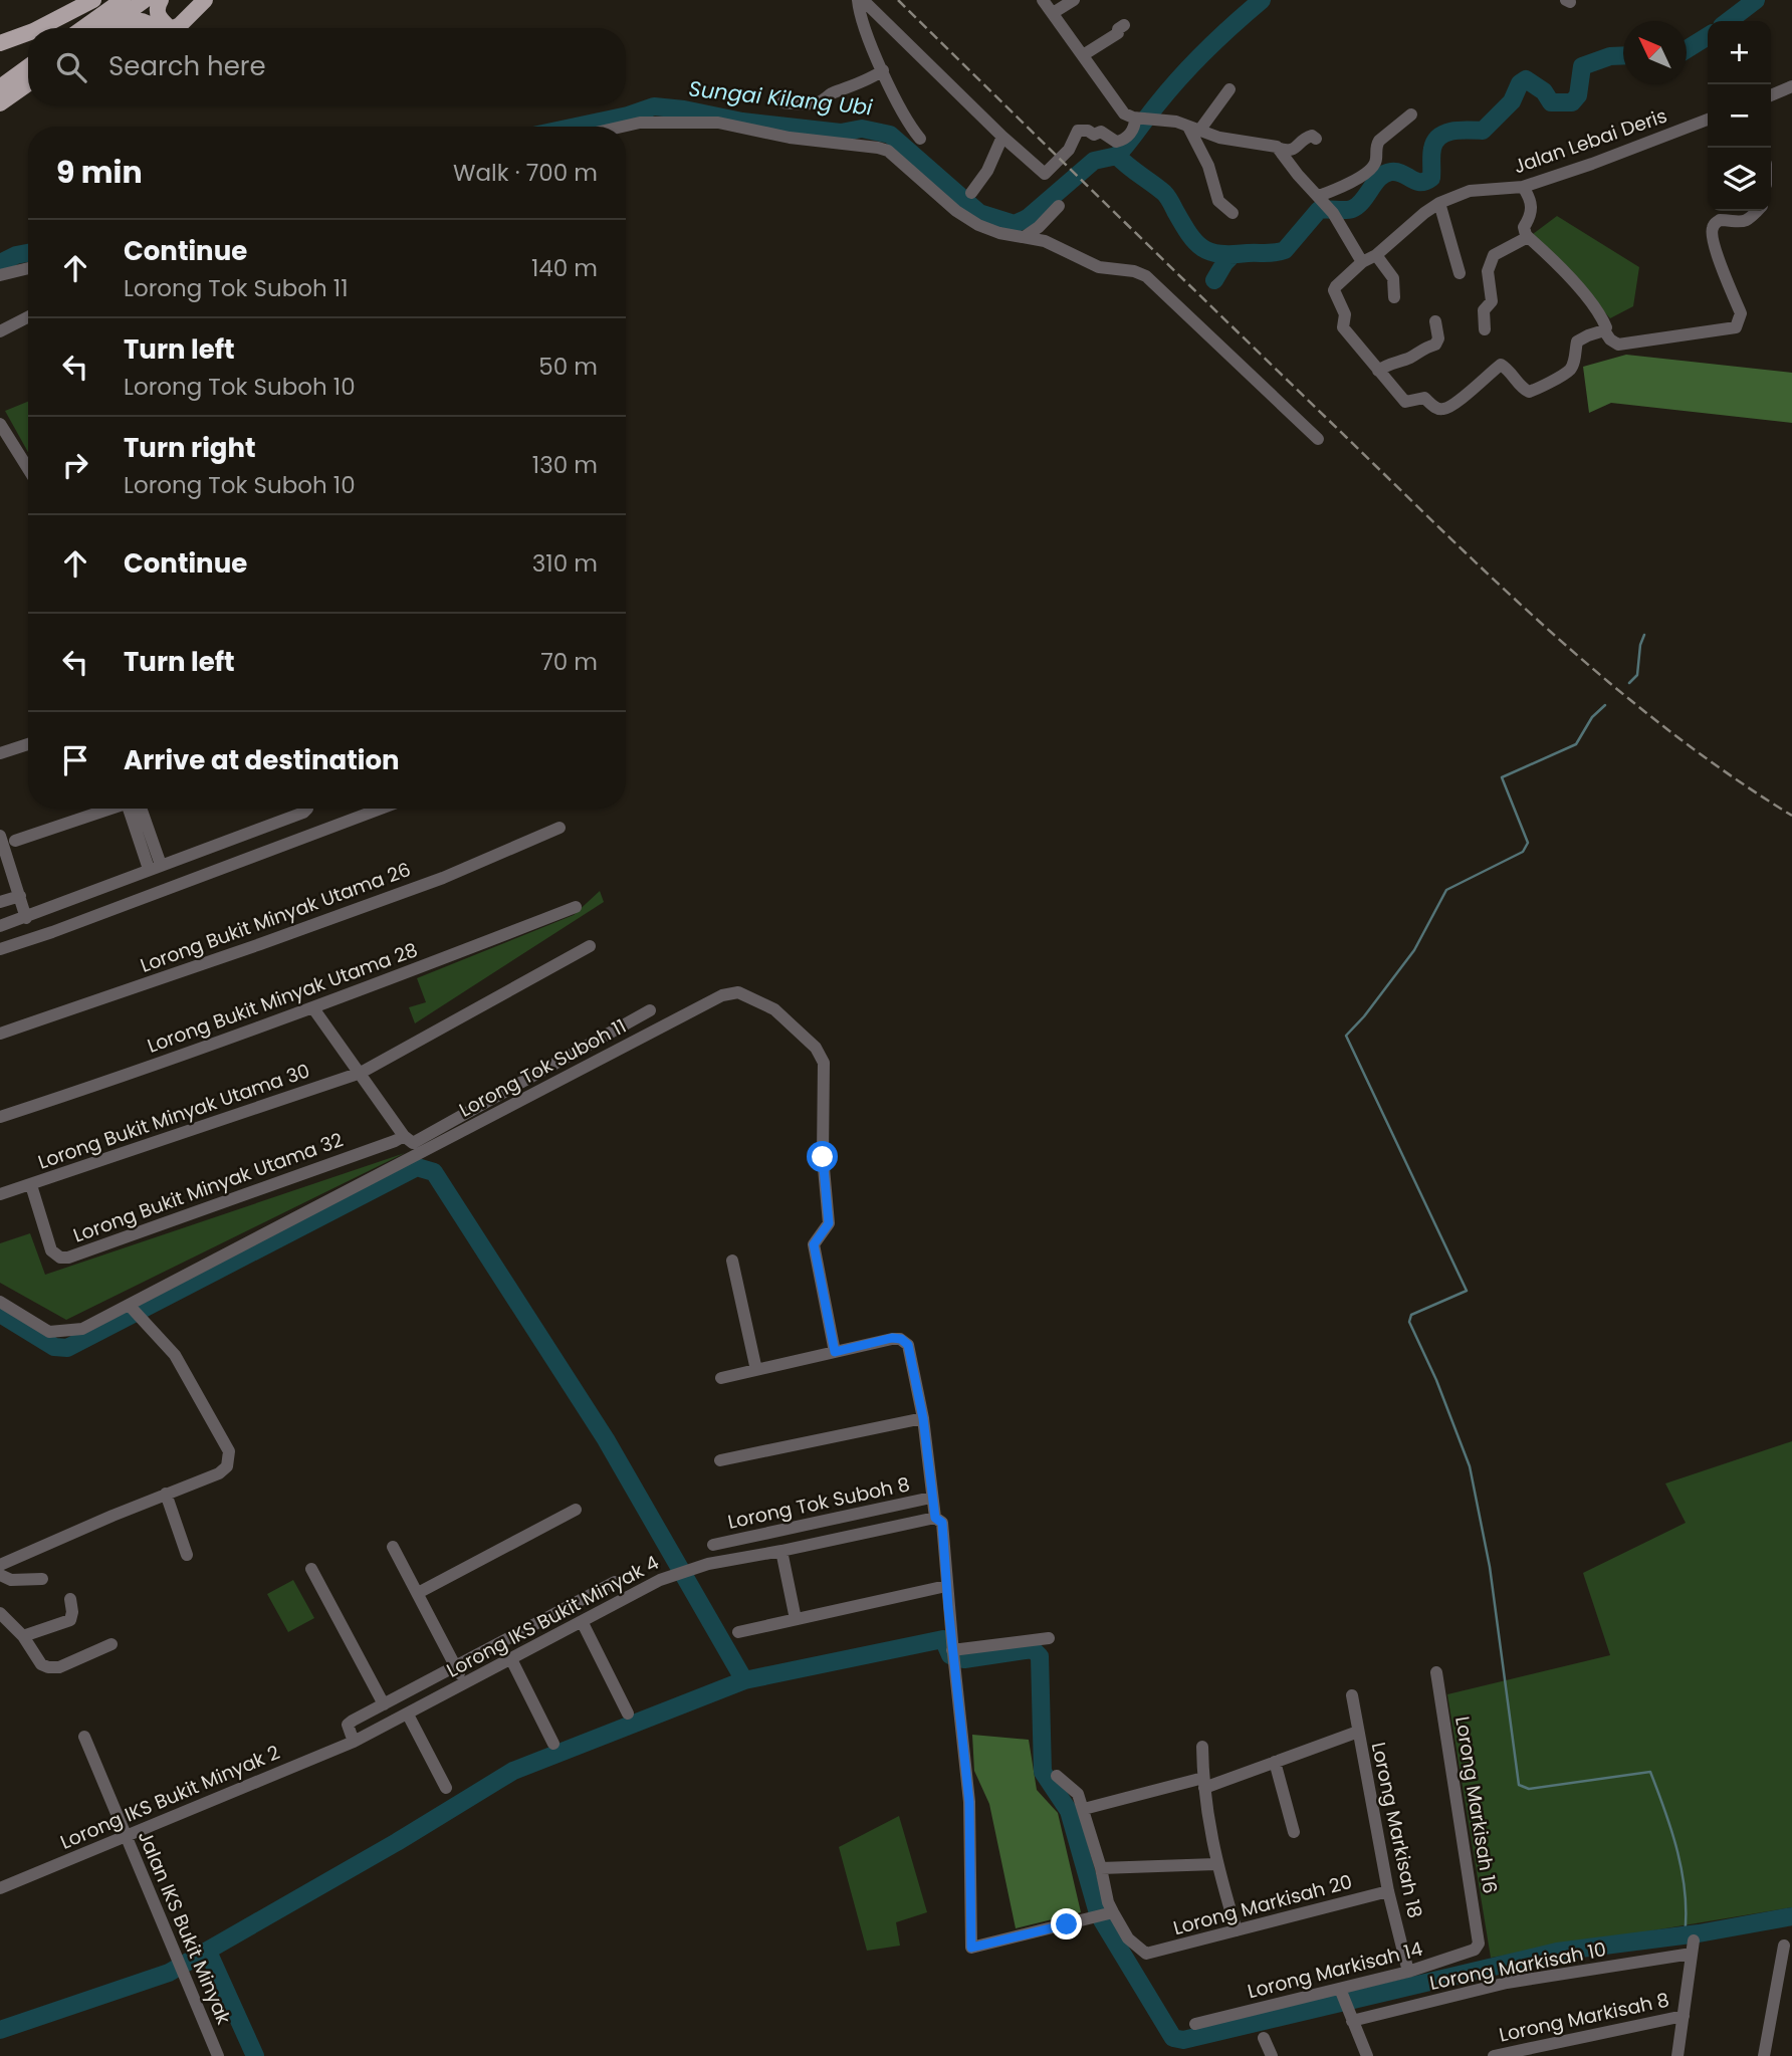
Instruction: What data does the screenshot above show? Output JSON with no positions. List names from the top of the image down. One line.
{"streets":{"street":["Jalan Lebai Deris","Lorong Bukit Minyak Utama 26","Lorong Bukit Minyak Utama 28","Lorong Tok Suboh 11","Lorong Bukit Minyak Utama 30","Lorong Bukit Minyak Utama 32","Lorong Tok Suboh 8","Lorong IKS Bukit Minyak 4","Lorong IKS Bukit Minyak 2","Lorong Markisah 16","Lorong Markisah 18","Lorong Markisah 20","Jalan IKS Bukit Minyak","Lorong Markisah 10","Lorong Markisah 14","Lorong Markisah 8"]},"crossings":[["Lorong Bukit Minyak Utama 30","Lorong Bukit Minyak Utama 32"],["Lorong IKS Bukit Minyak 4","Lorong IKS Bukit Minyak 2"],["Lorong IKS Bukit Minyak 2","Jalan IKS Bukit Minyak"],["Lorong Markisah 16","Lorong Markisah 14"],["Lorong Markisah 18","Lorong Markisah 20"],["Lorong Markisah 18","Lorong Markisah 14"],["Lorong Markisah 10","Lorong Markisah 8"]],"water":["Sungai Kilang Ubi"],"north":"top left","page":{"map_buttons":["+","−"],"search":"Search here","heading":["9 min","Walk · 700 m"],"list":[["Continue","Lorong Tok Suboh 11","140 m"],["Turn left","Lorong Tok Suboh 10","50 m"],["Turn right","Lorong Tok Suboh 10","130 m"],["Continue","310 m"],["Turn left","70 m"],"Arrive at destination"]}}
